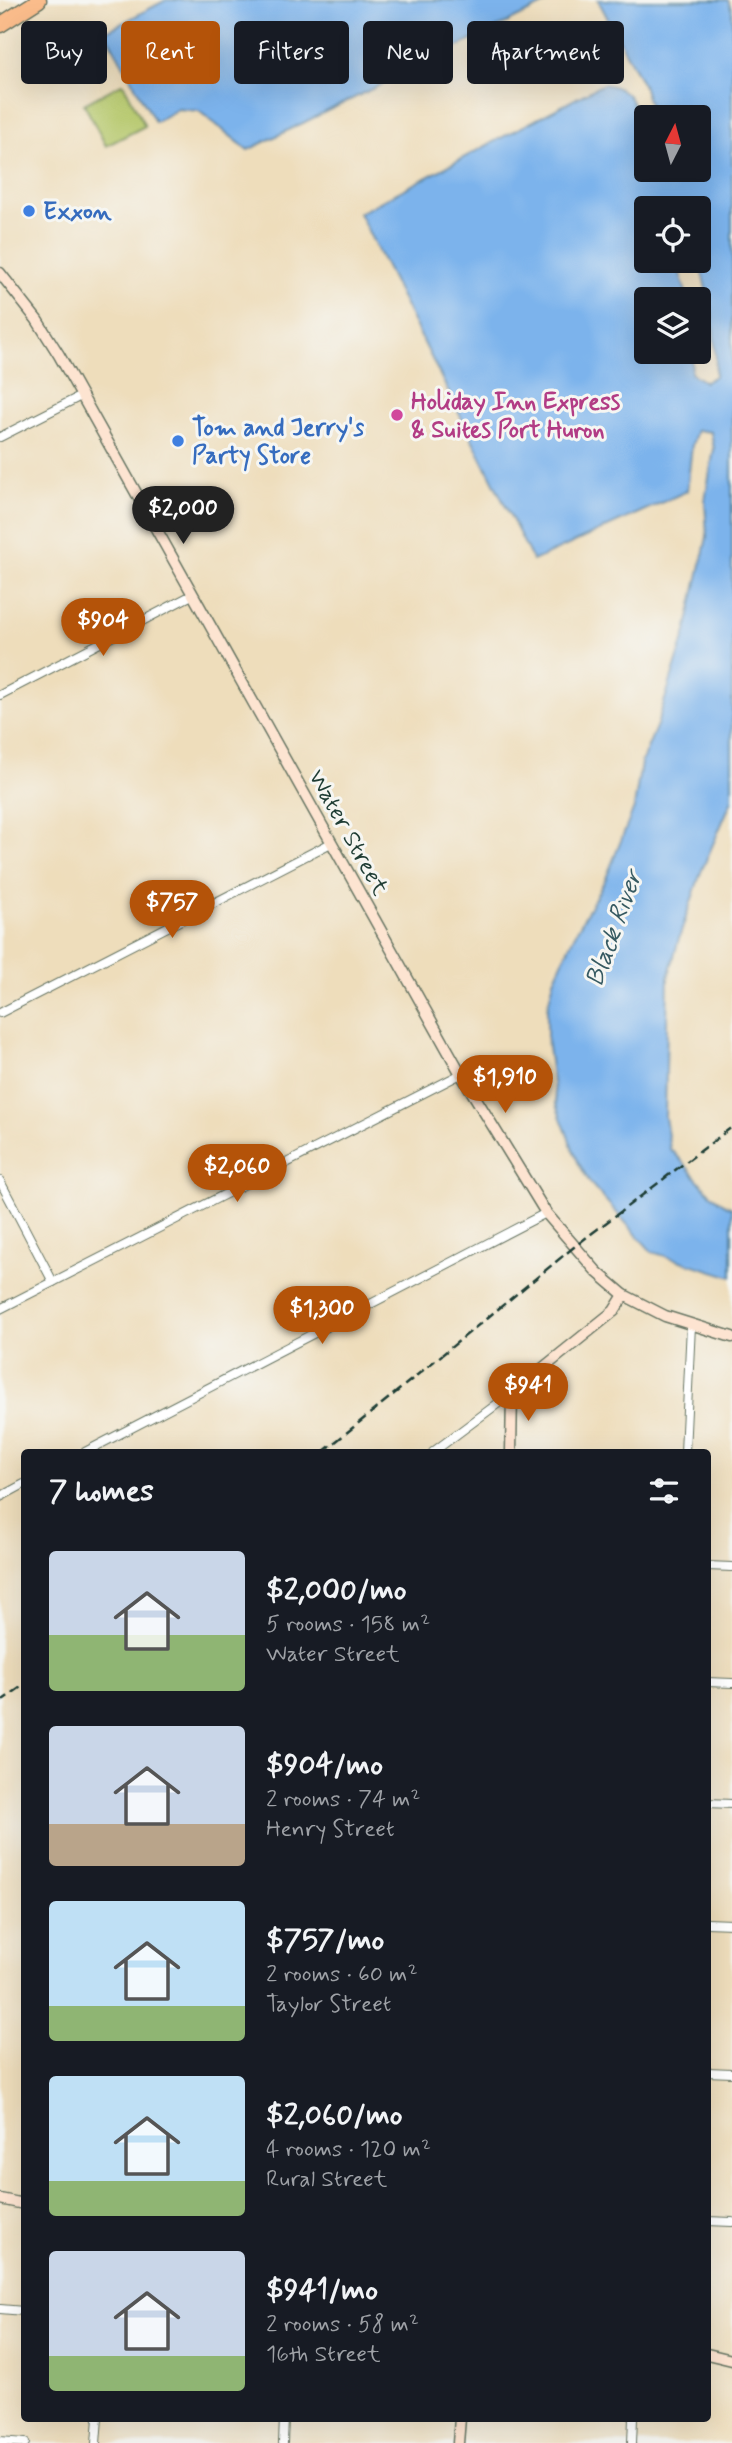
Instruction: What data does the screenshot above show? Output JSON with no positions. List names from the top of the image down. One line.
{"streets":{"street":["Water Street"]},"water":["Black River"],"places":["Exxon","Holiday Inn Express & Suites Port Huron","Tom and Jerry's Party Store"],"north":"top","page":{"chip":["Buy","Rent","Filters","New","Apartment"],"price":["$2,000","$904","$757","$1,910","$2,060","$1,300","$941"],"heading":"7 homes","list":[{"name":"$2,000/mo","note":"5 rooms · 158 m² · Water Street"},{"name":"$904/mo","note":"2 rooms · 74 m² · Henry Street"},{"name":"$757/mo","note":"2 rooms · 60 m² · Taylor Street"},{"name":"$2,060/mo","note":"4 rooms · 120 m² · Rural Street"},{"name":"$941/mo","note":"2 rooms · 58 m² · 16th Street"}]}}
